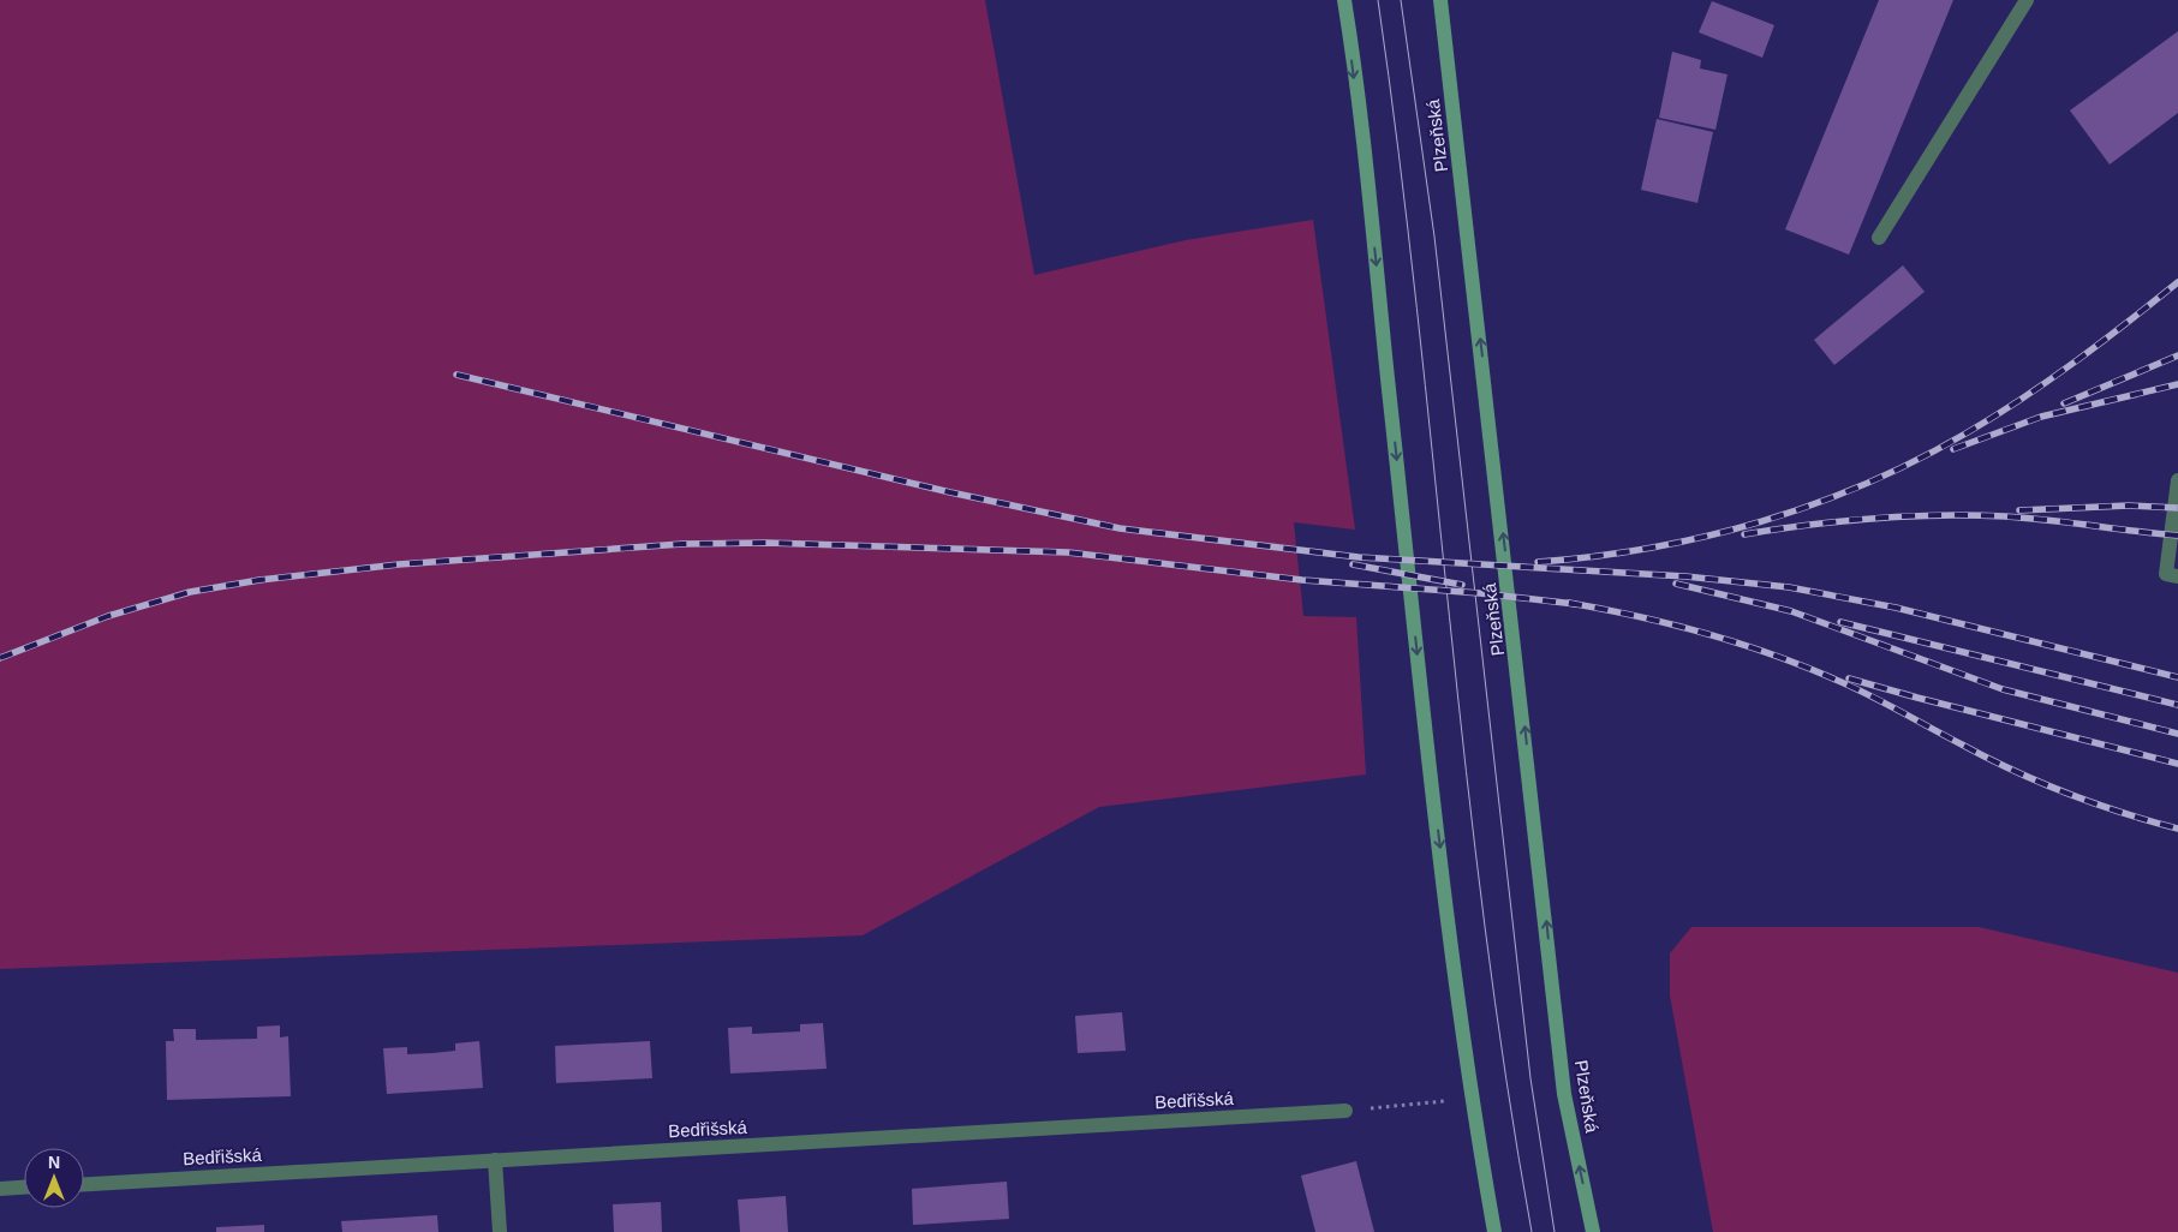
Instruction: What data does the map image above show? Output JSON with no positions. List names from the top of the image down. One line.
{"streets":{"main road":["Plzeňská"],"street":["Bedřišská"]},"north":"top"}
